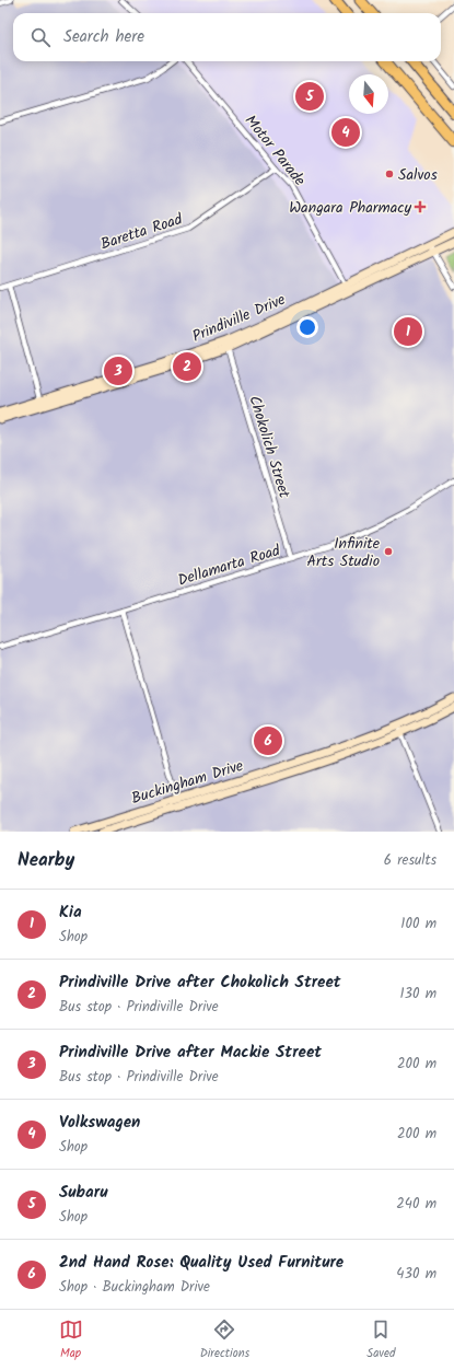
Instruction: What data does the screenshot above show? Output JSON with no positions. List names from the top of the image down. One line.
{"streets":{"street":["Motor Parade","Baretta Road","Prindiville Drive","Chokolich Street","Dellamarta Road","Buckingham Drive"]},"crossings":[["Motor Parade","Baretta Road"],["Motor Parade","Prindiville Drive"],["Prindiville Drive","Chokolich Street"],["Chokolich Street","Dellamarta Road"]],"places":{"other":["Salvos","Infinite Arts Studio"],"health":["Wangara Pharmacy"]},"north":"bottom","page":{"search":"Search here","pins":["5","4","1","2","3","6"],"heading":["Nearby","6 results"],"list":[{"mark":"1","name":"Kia","note":"Shop","value":"100 m"},{"mark":"2","name":"Prindiville Drive after Chokolich Street","note":"Bus stop · Prindiville Drive","value":"130 m"},{"mark":"3","name":"Prindiville Drive after Mackie Street","note":"Bus stop · Prindiville Drive","value":"200 m"},{"mark":"4","name":"Volkswagen","note":"Shop","value":"200 m"},{"mark":"5","name":"Subaru","note":"Shop","value":"240 m"},{"mark":"6","name":"2nd Hand Rose: Quality Used Furniture","note":"Shop · Buckingham Drive","value":"430 m"}],"nav":["Map","Directions","Saved"]}}
